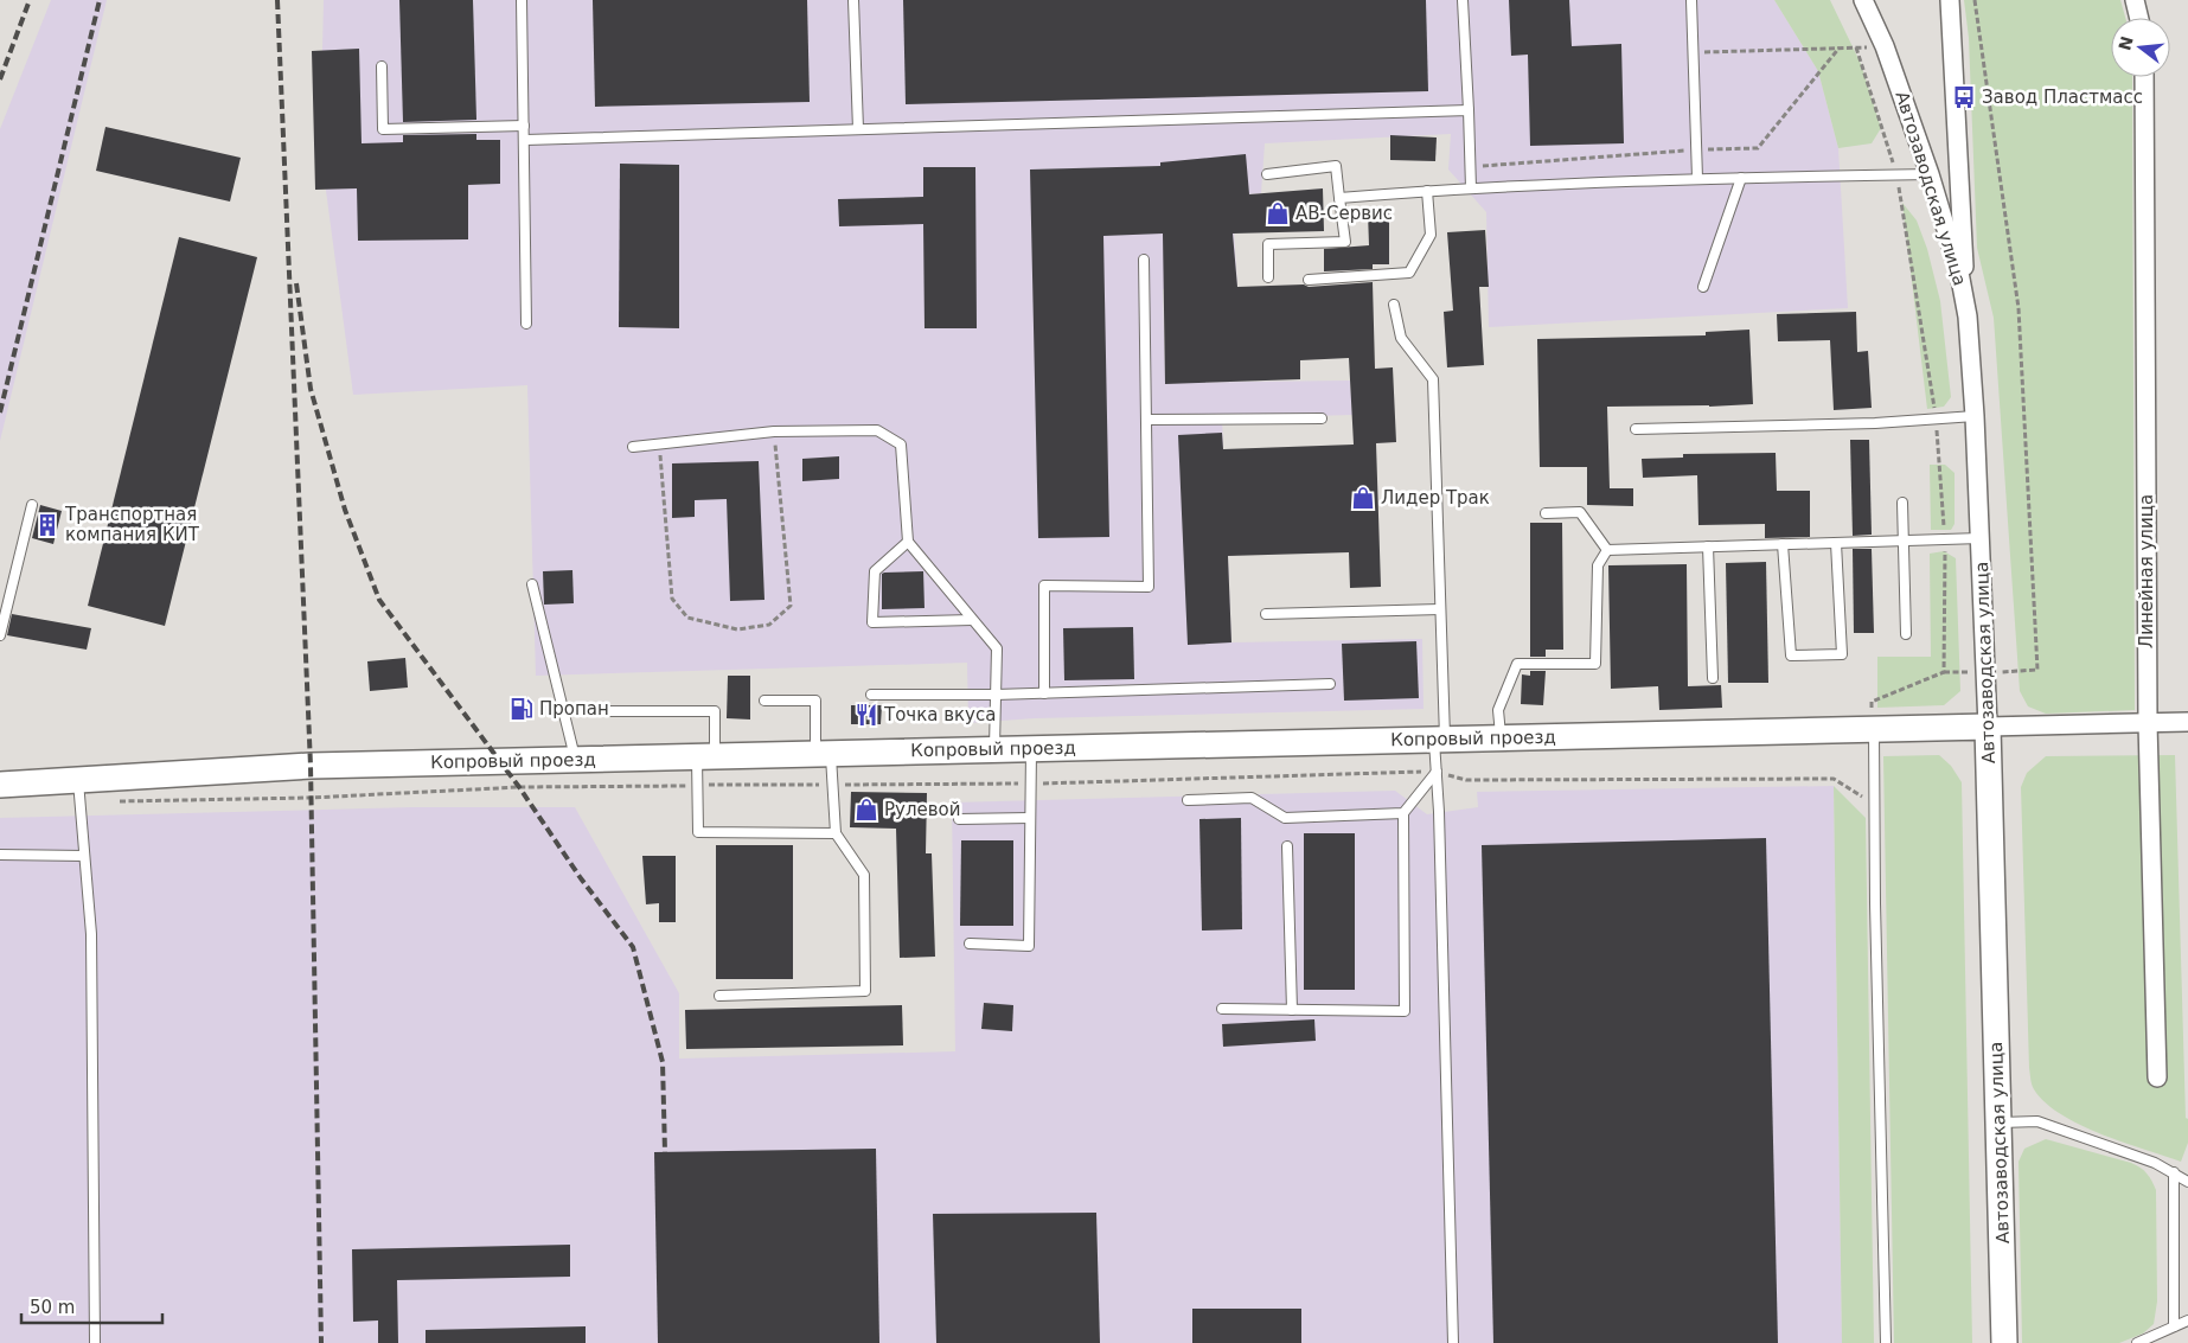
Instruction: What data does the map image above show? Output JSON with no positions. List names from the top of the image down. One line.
{"streets":{"main road":["Автозаводская улица","Копровый проезд"],"street":["Линейная улица"]},"crossings":[["Автозаводская улица","Копровый проезд"]],"places":{"bus stop":["Завод Пластмасс"],"shop":["АВ-Сервис","Лидер Трак","Рулевой"],"building":["Транспортная компания КИТ"],"fuel station":["Пропан"],"restaurant":["Точка вкуса"]},"scale_bar":"50 m","north":"left"}
